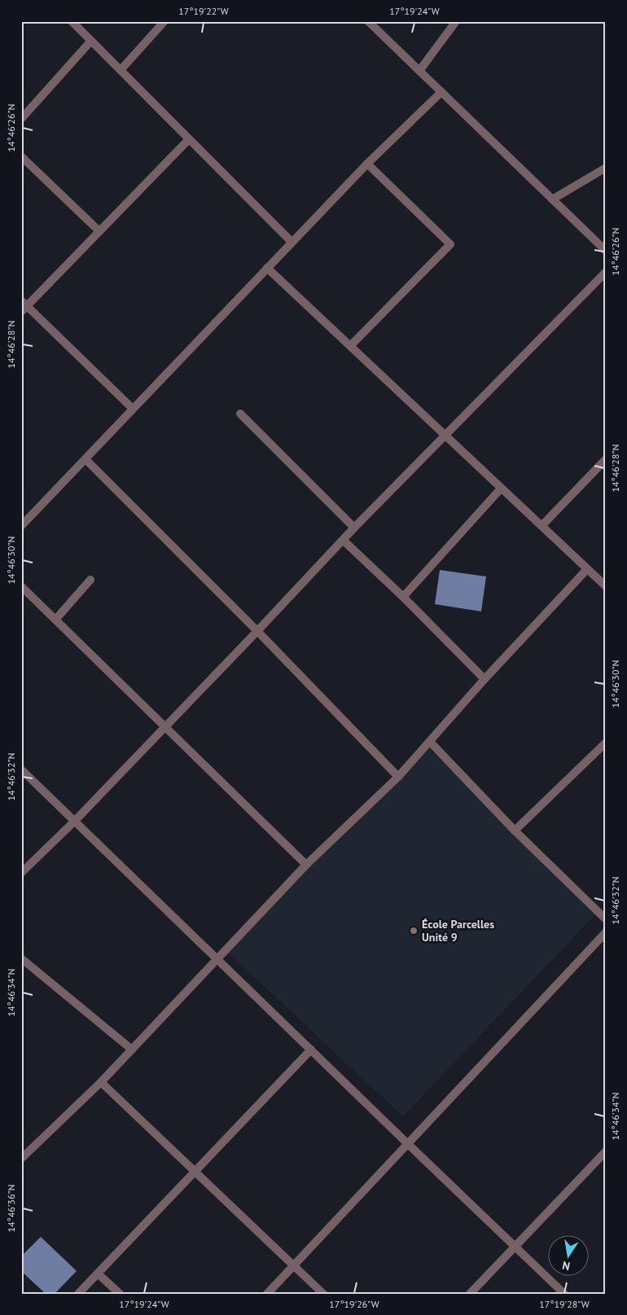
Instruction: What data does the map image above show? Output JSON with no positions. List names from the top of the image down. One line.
{"places":["École Parcelles Unité 9"],"north":"bottom","coordinates":["17°19'22\"W","17°19'24\"W","14°46'26\"N","14°46'28\"N","14°46'30\"N","14°46'32\"N","14°46'34\"N","14°46'36\"N","17°19'26\"W","17°19'28\"W"]}
